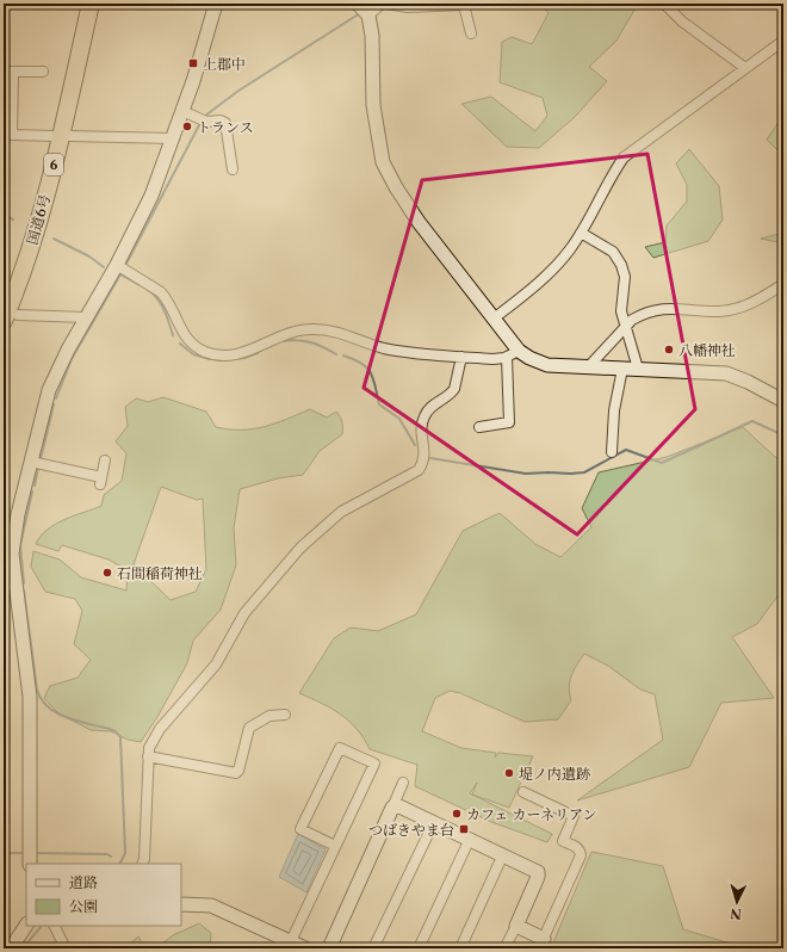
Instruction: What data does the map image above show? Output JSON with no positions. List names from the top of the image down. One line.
{"streets":{"highway":["6","国道6号"]},"places":{"transit":["上郡中","つばきやま台"],"other":["トランス","八幡神社","石間稲荷神社","堤ノ内遺跡","カフェ カーネリアン"]},"legend":["道路","公園"],"north":"bottom"}
